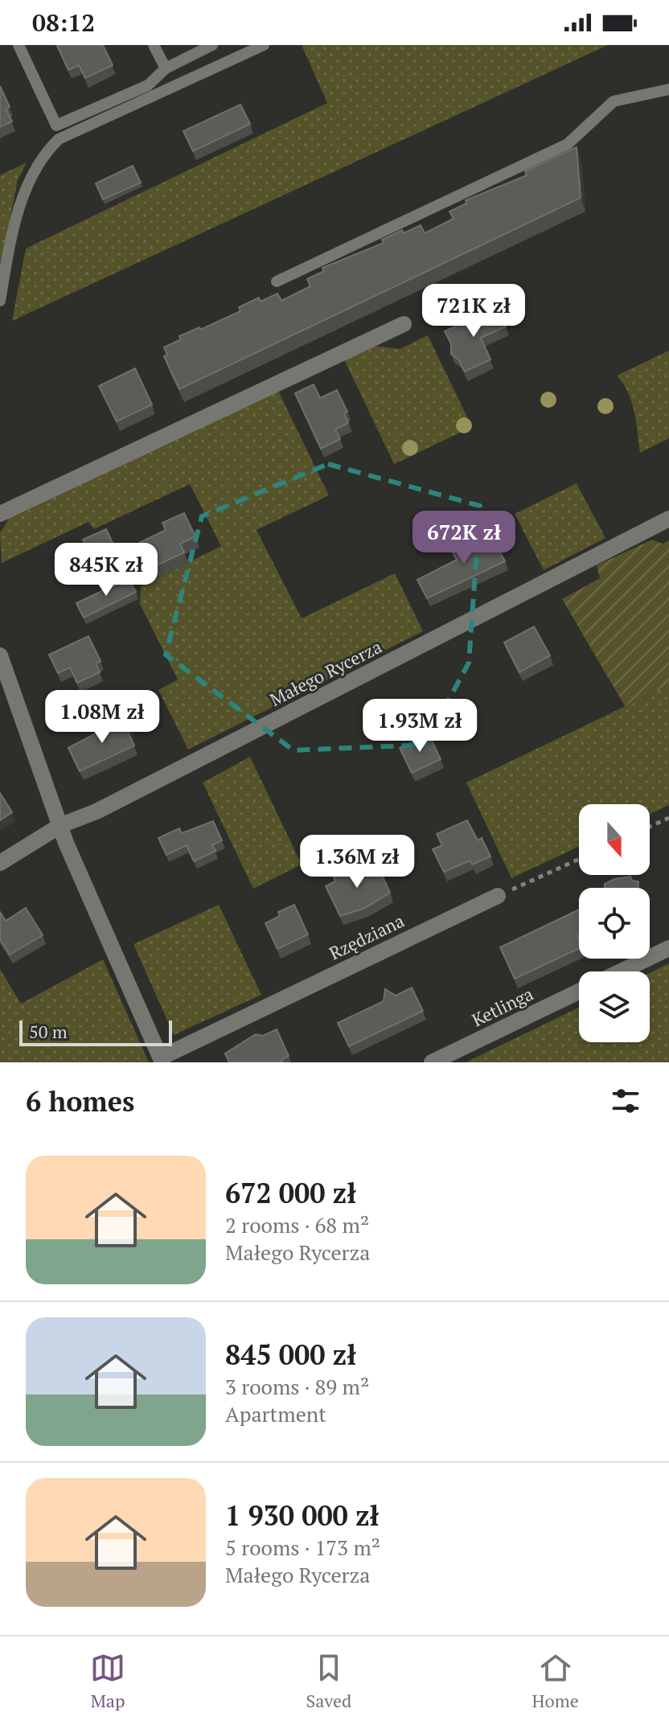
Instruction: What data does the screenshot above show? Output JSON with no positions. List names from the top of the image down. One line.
{"streets":{"street":["Małego Rycerza","Rzędziana","Ketlinga"]},"scale_bar":"50 m","north":"bottom","page":{"status":"08:12","price":["721K zł","672K zł","845K zł","1.08M zł","1.93M zł","1.36M zł"],"scale":"50 m","heading":"6 homes","list":[{"name":"672 000 zł","note":"2 rooms · 68 m² · Małego Rycerza"},{"name":"845 000 zł","note":"3 rooms · 89 m² · Apartment"},{"name":"1 930 000 zł","note":"5 rooms · 173 m² · Małego Rycerza"}],"tabs":["Map","Saved","Home"]}}
